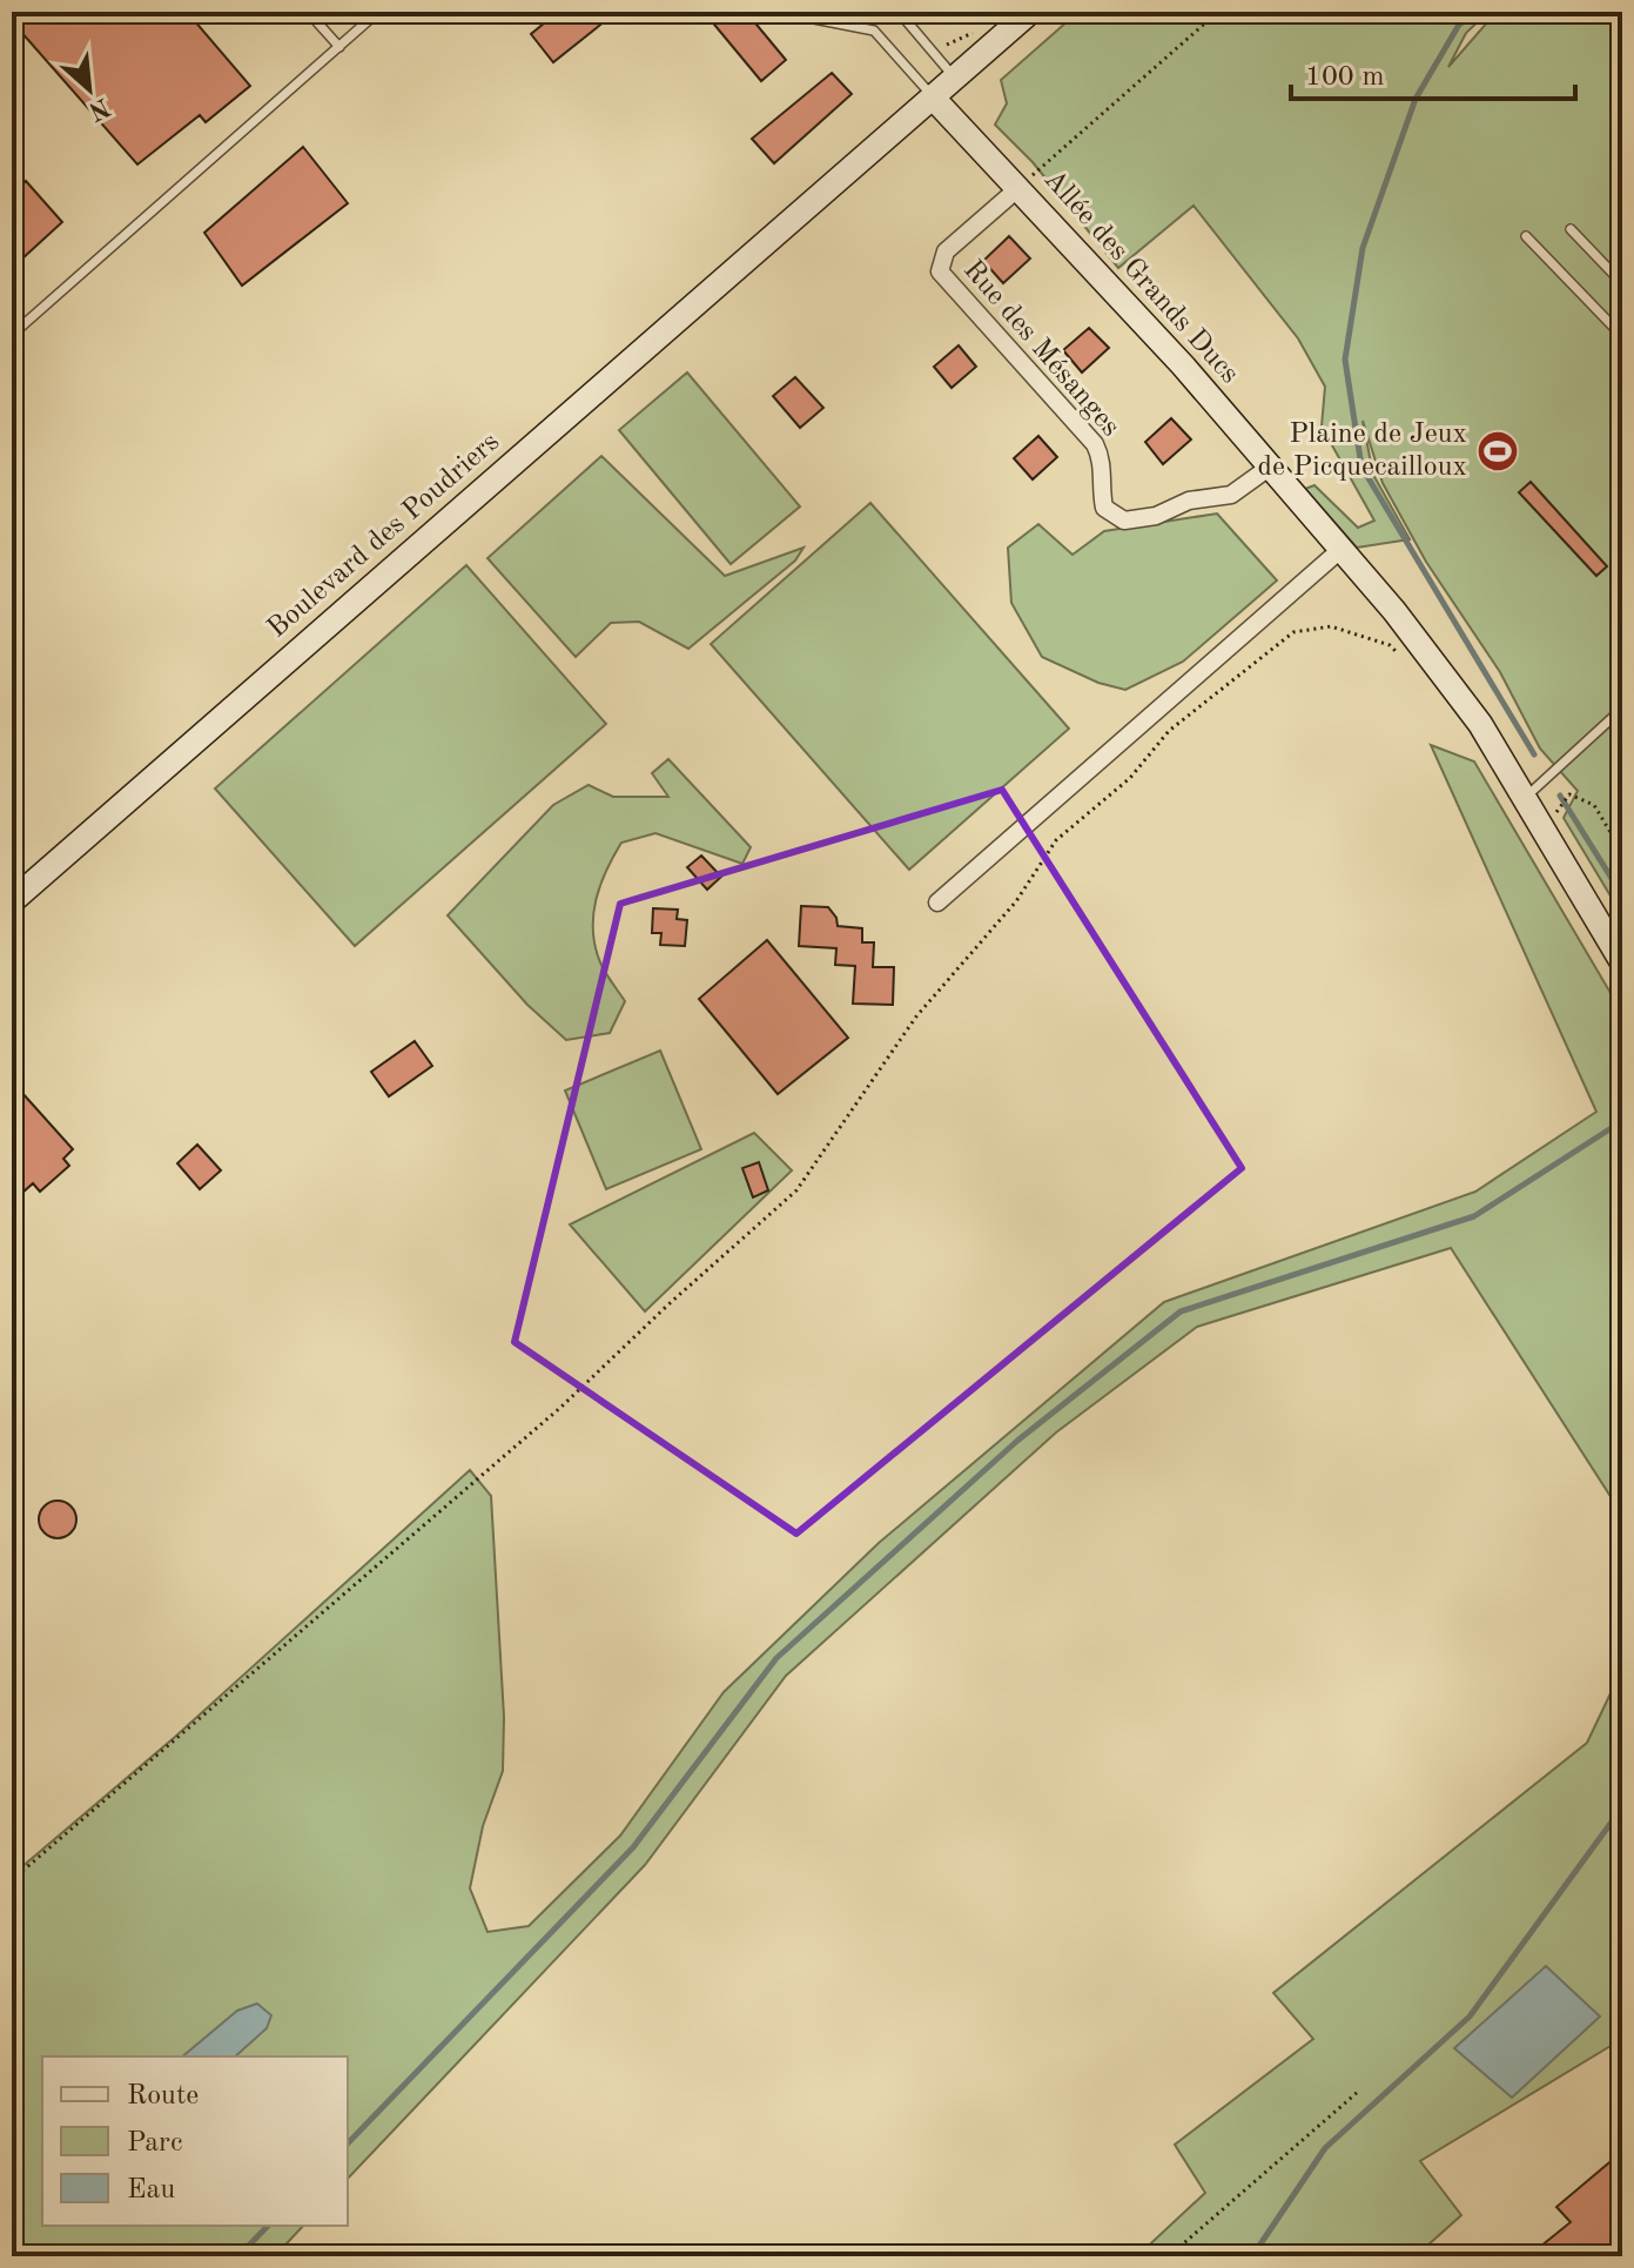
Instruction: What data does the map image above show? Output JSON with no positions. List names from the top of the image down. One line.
{"streets":{"main road":["Allée des Grands Ducs","Boulevard des Poudriers"],"street":["Rue des Mésanges"]},"crossings":[["Allée des Grands Ducs","Rue des Mésanges"],["Allée des Grands Ducs","Boulevard des Poudriers"]],"places":{"sports":["Plaine de Jeux de Picquecailloux"]},"legend":["Route","Parc","Eau"],"scale_bar":"100 m","north":"bottom right"}
